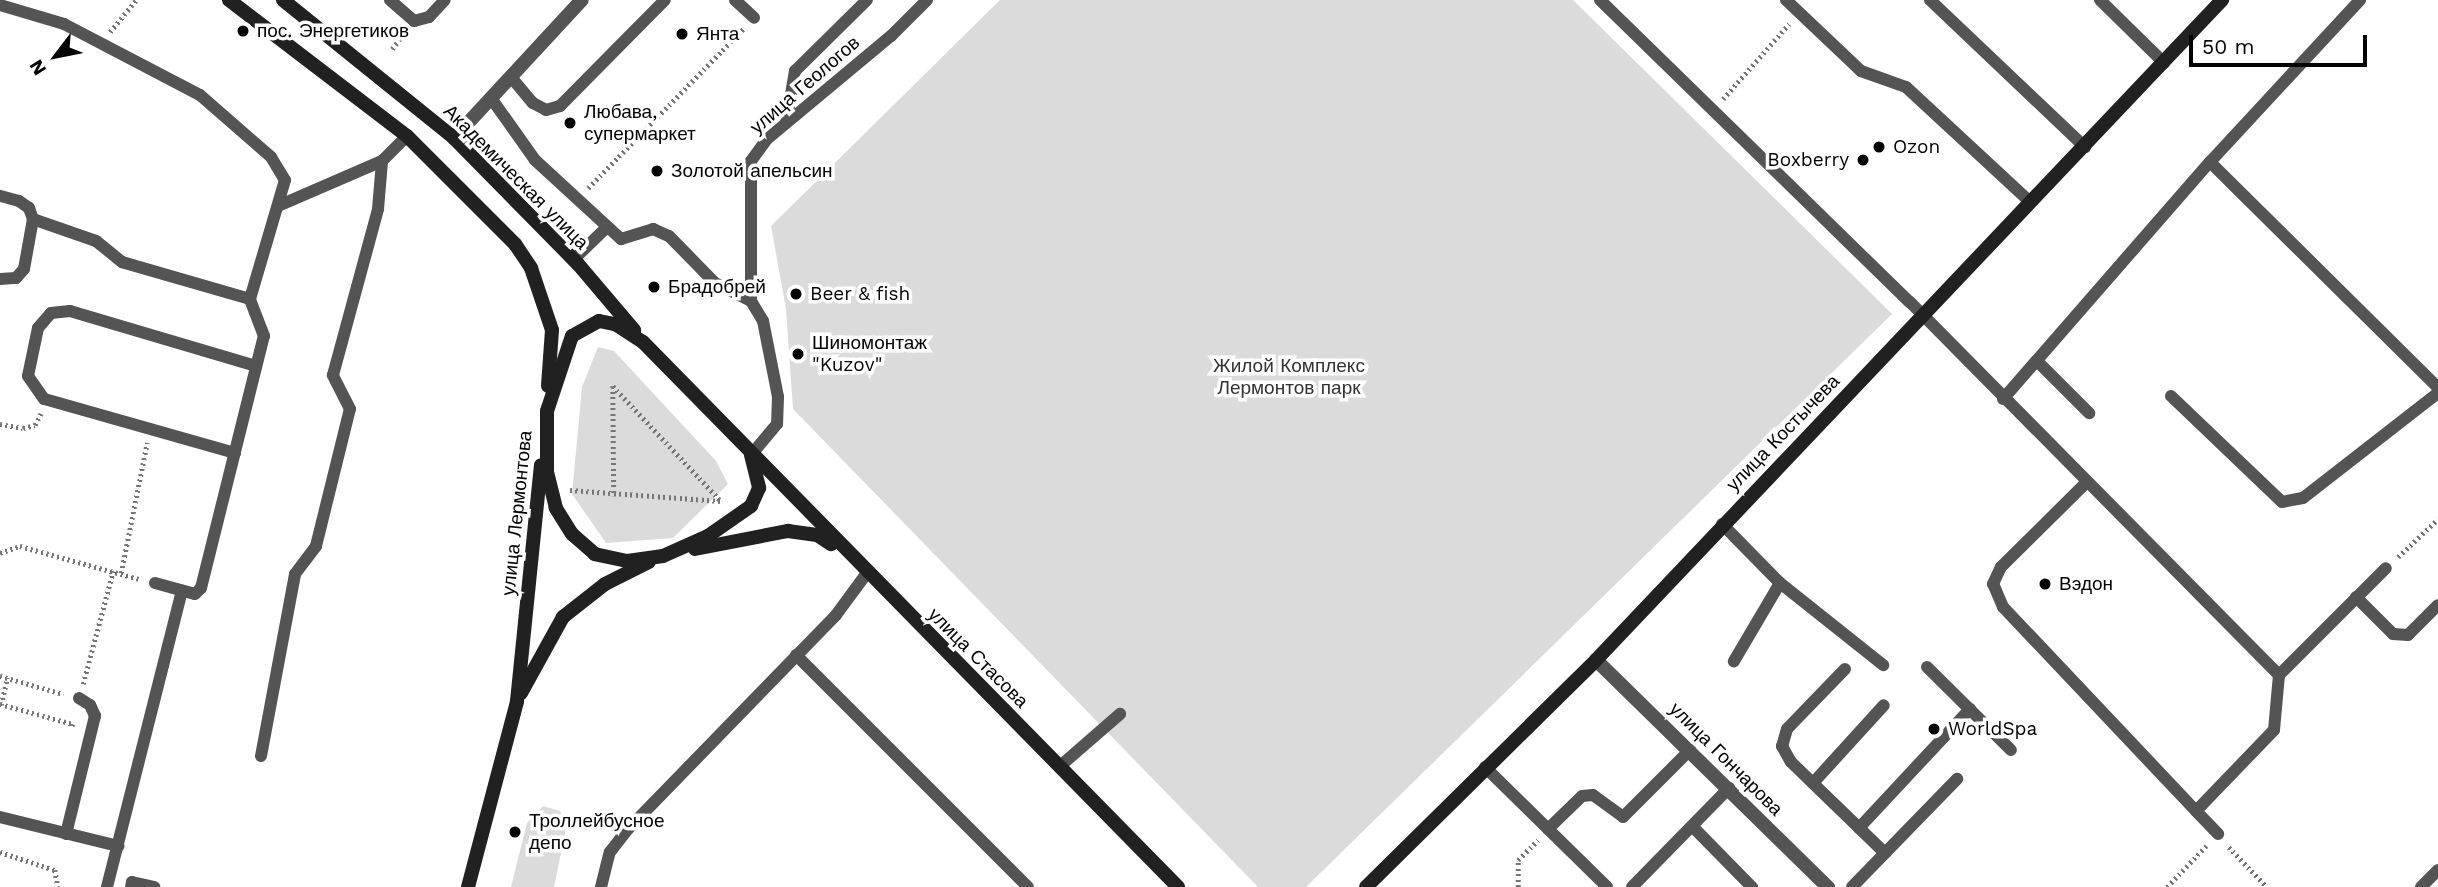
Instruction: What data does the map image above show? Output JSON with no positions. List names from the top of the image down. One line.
{"streets":{"main road":["Академическая улица","улица Костычева","улица Лермонтова","улица Стасова"],"street":["улица Гончарова"],"lane":["улица Геологов"]},"crossings":[["Академическая улица","улица Стасова"],["улица Костычева","улица Гончарова"],["улица Лермонтова","улица Стасова"]],"parks":["Жилой Комплекс Лермонтов парк"],"places":["пос. Энергетиков","Янта","Любава, супермаркет","Ozon","Boxberry","Золотой апельсин","Брадобрей","Beer & fish","Шиномонтаж \"Kuzov\"","Вэдон","WorldSpa","Троллейбусное депо"],"scale_bar":"50 m","north":"bottom left"}
